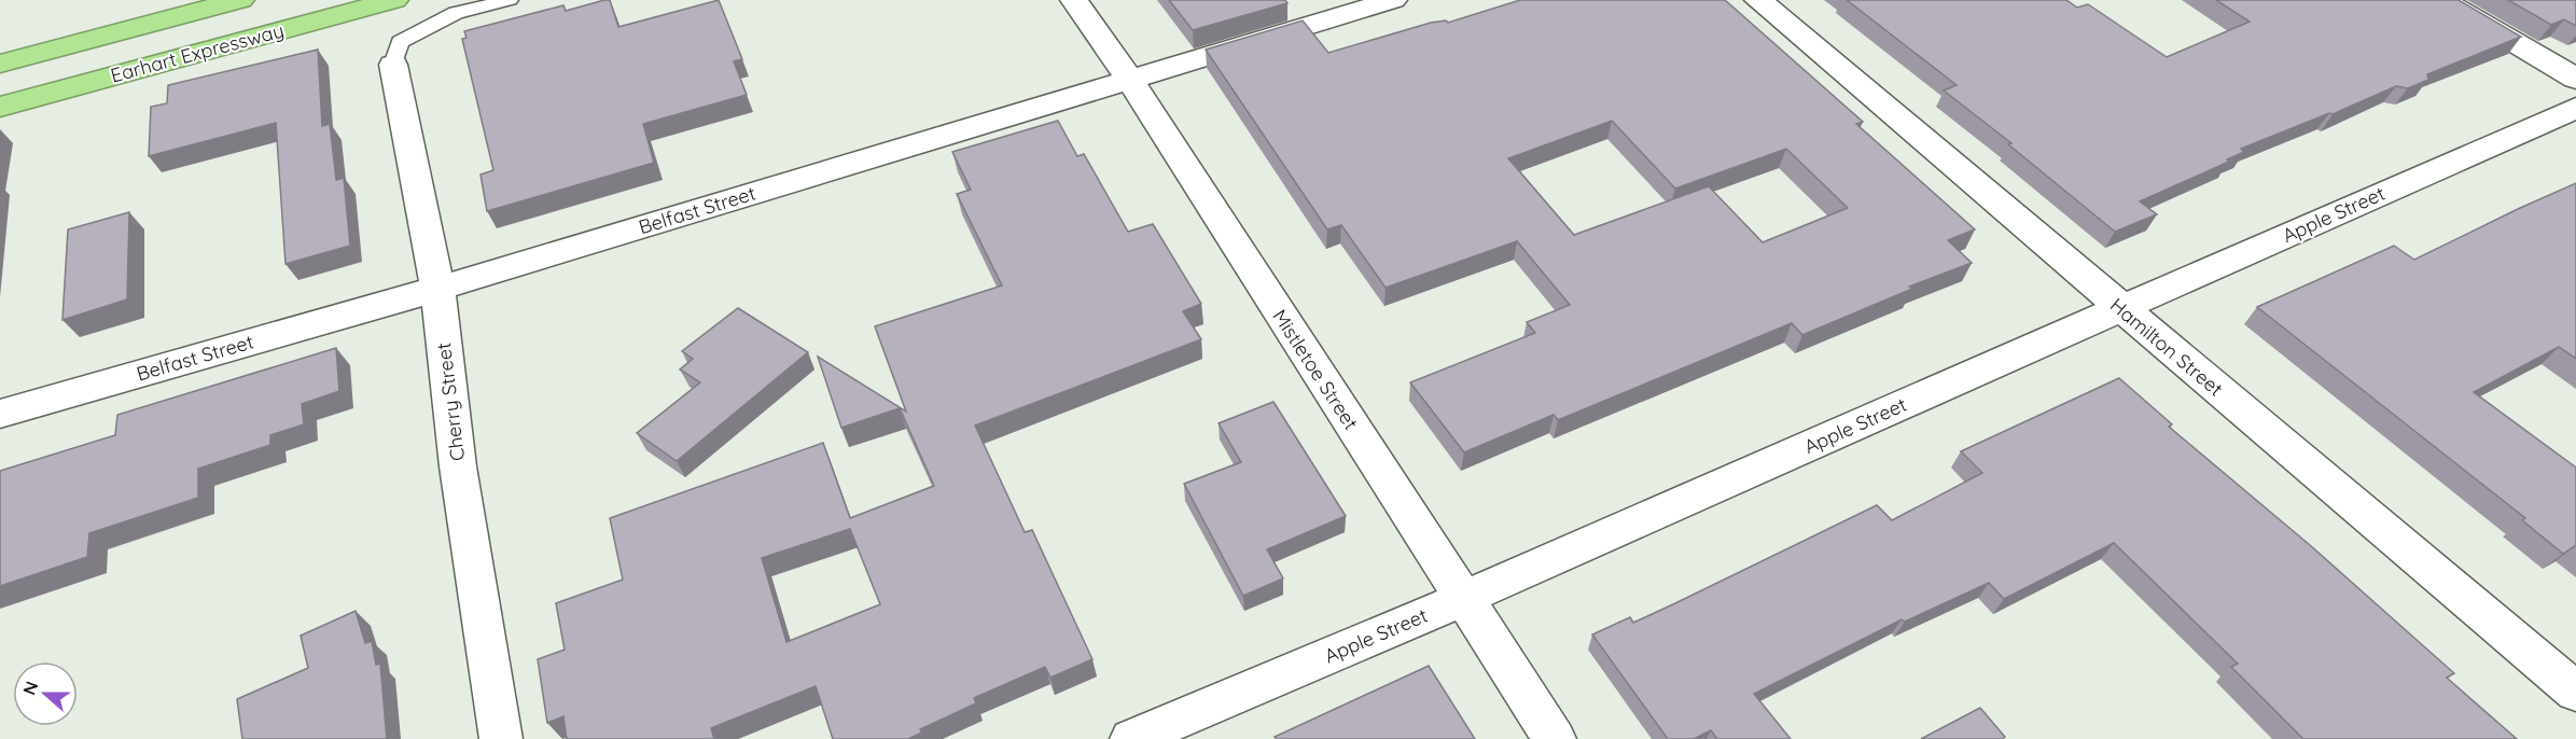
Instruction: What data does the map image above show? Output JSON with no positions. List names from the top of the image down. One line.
{"streets":{"highway":["Earhart Expressway"],"street":["Belfast Street","Apple Street","Hamilton Street","Mistletoe Street","Cherry Street"]},"crossings":[["Belfast Street","Mistletoe Street"],["Belfast Street","Cherry Street"],["Apple Street","Hamilton Street"],["Apple Street","Mistletoe Street"]],"north":"left"}
